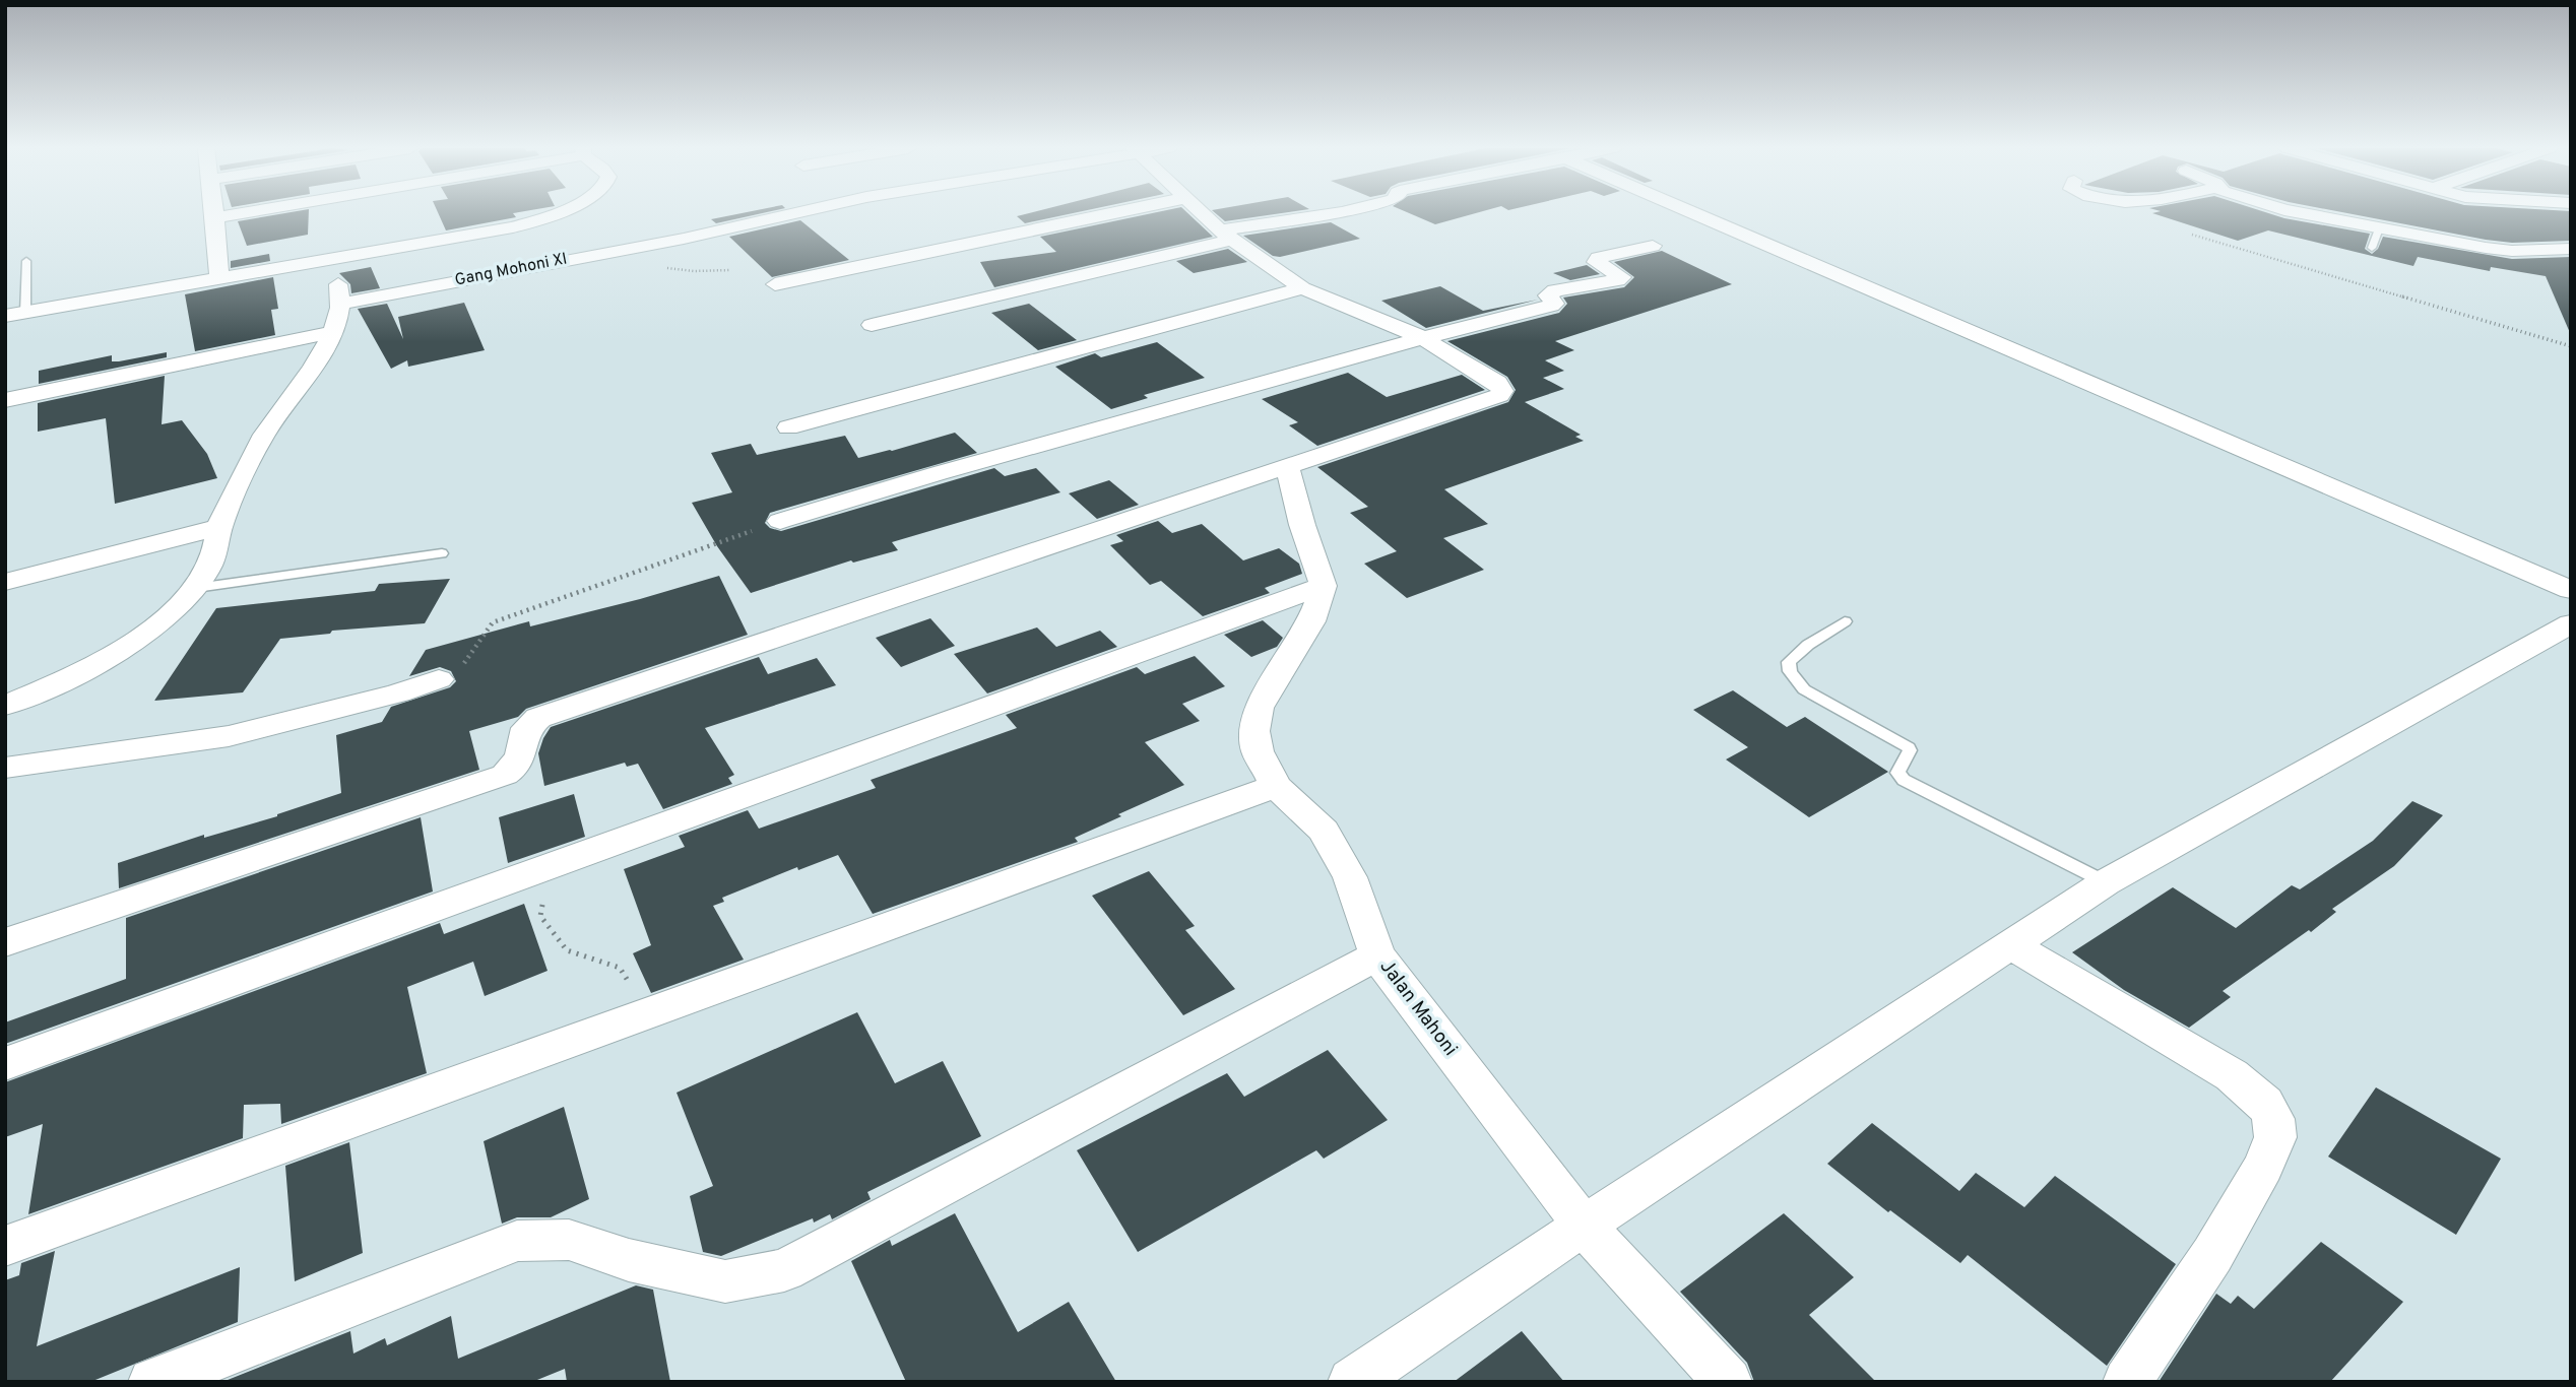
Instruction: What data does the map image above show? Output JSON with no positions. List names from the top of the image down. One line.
{"streets":{"street":["Gang Mohoni XI","Jalan Mahoni"]}}
